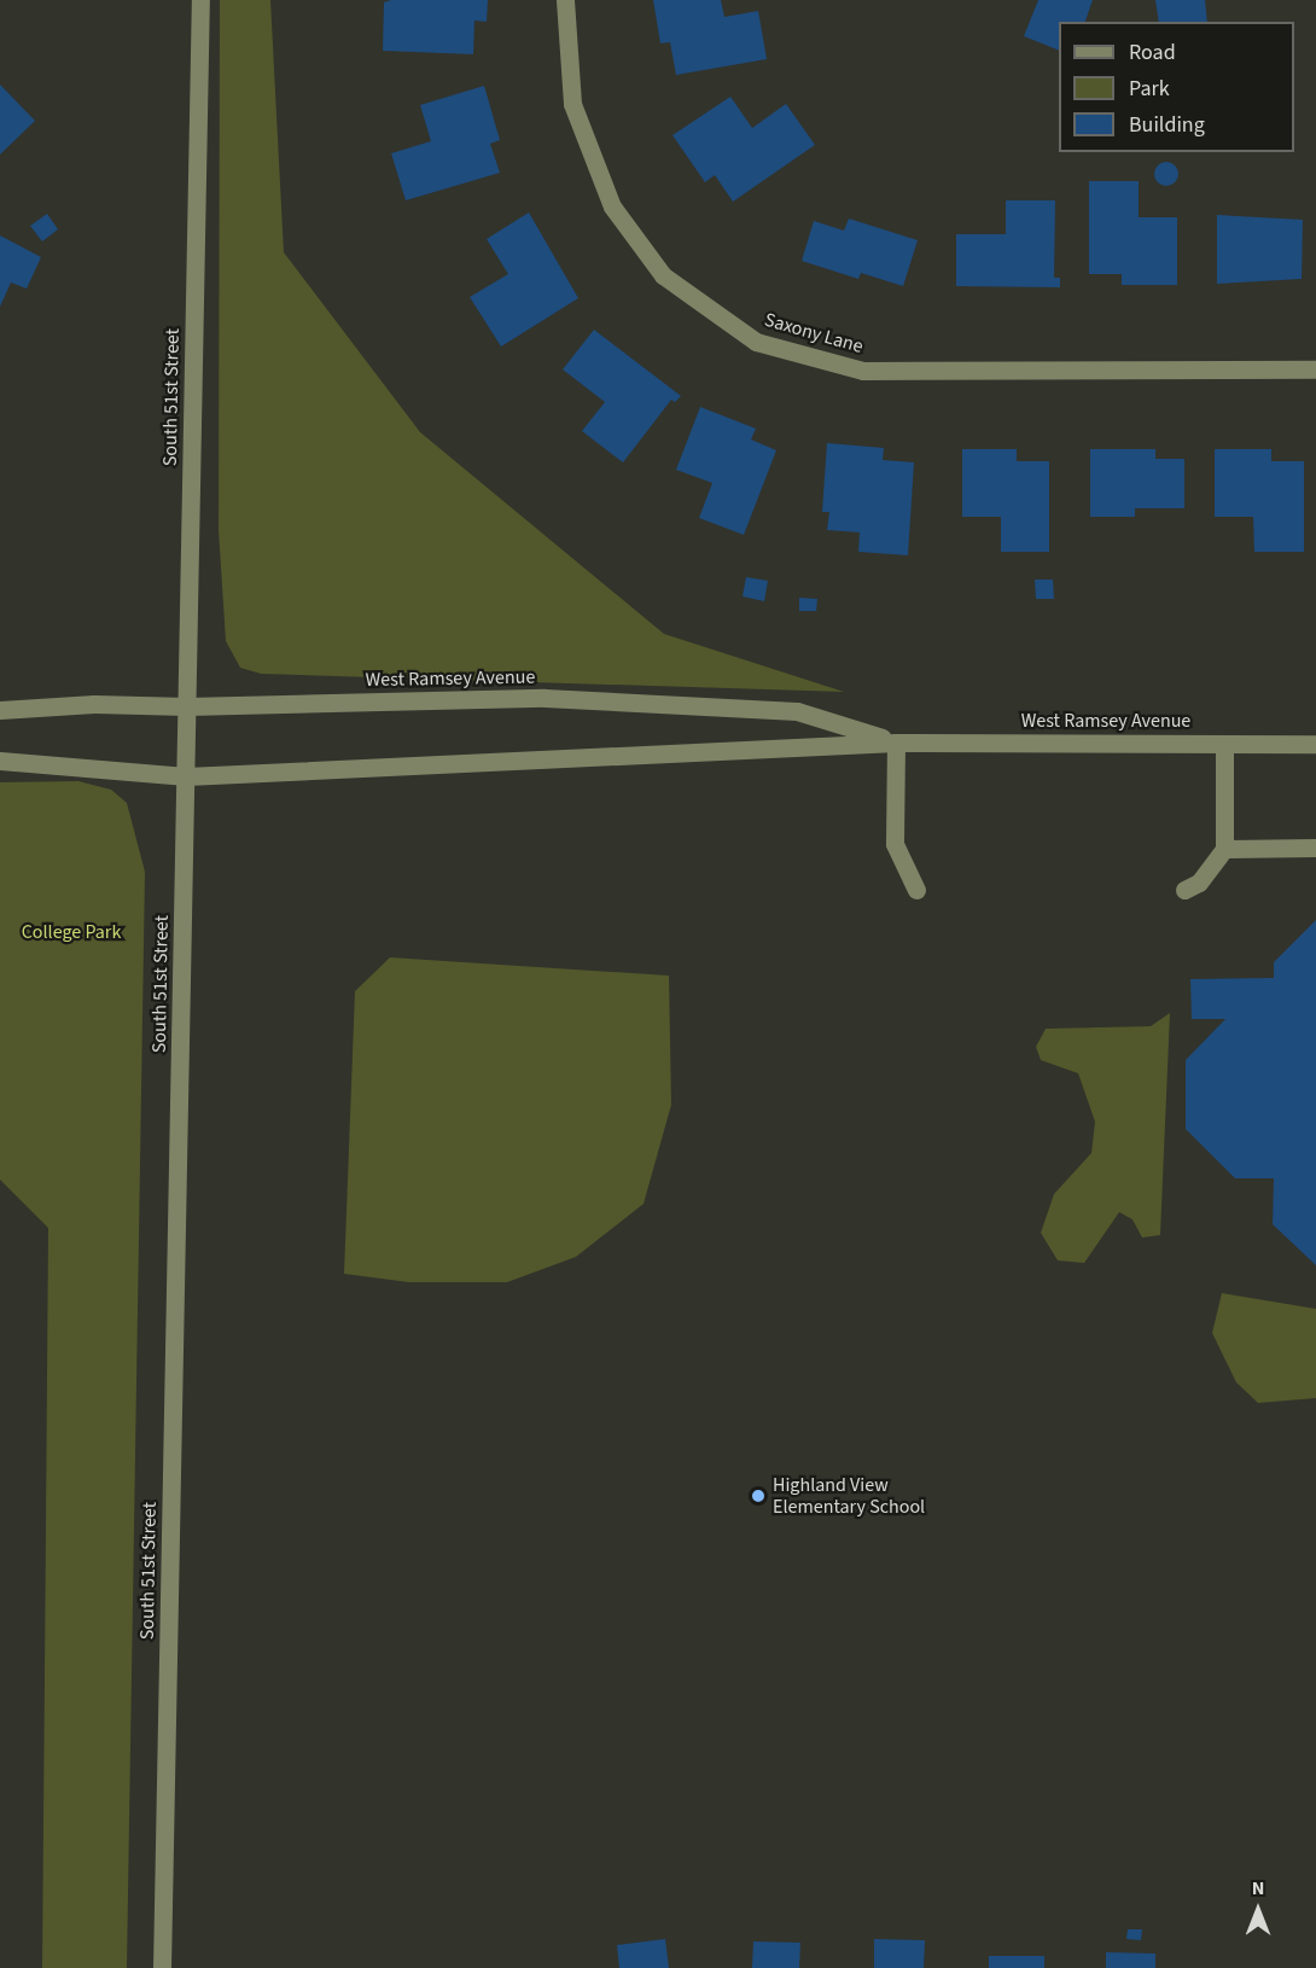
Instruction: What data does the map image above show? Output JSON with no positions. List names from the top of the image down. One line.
{"streets":{"street":["Saxony Lane","South 51st Street","West Ramsey Avenue"]},"crossings":[["South 51st Street","West Ramsey Avenue"]],"parks":["College Park"],"places":["Highland View Elementary School"],"legend":["Road","Park","Building"],"north":"top"}
